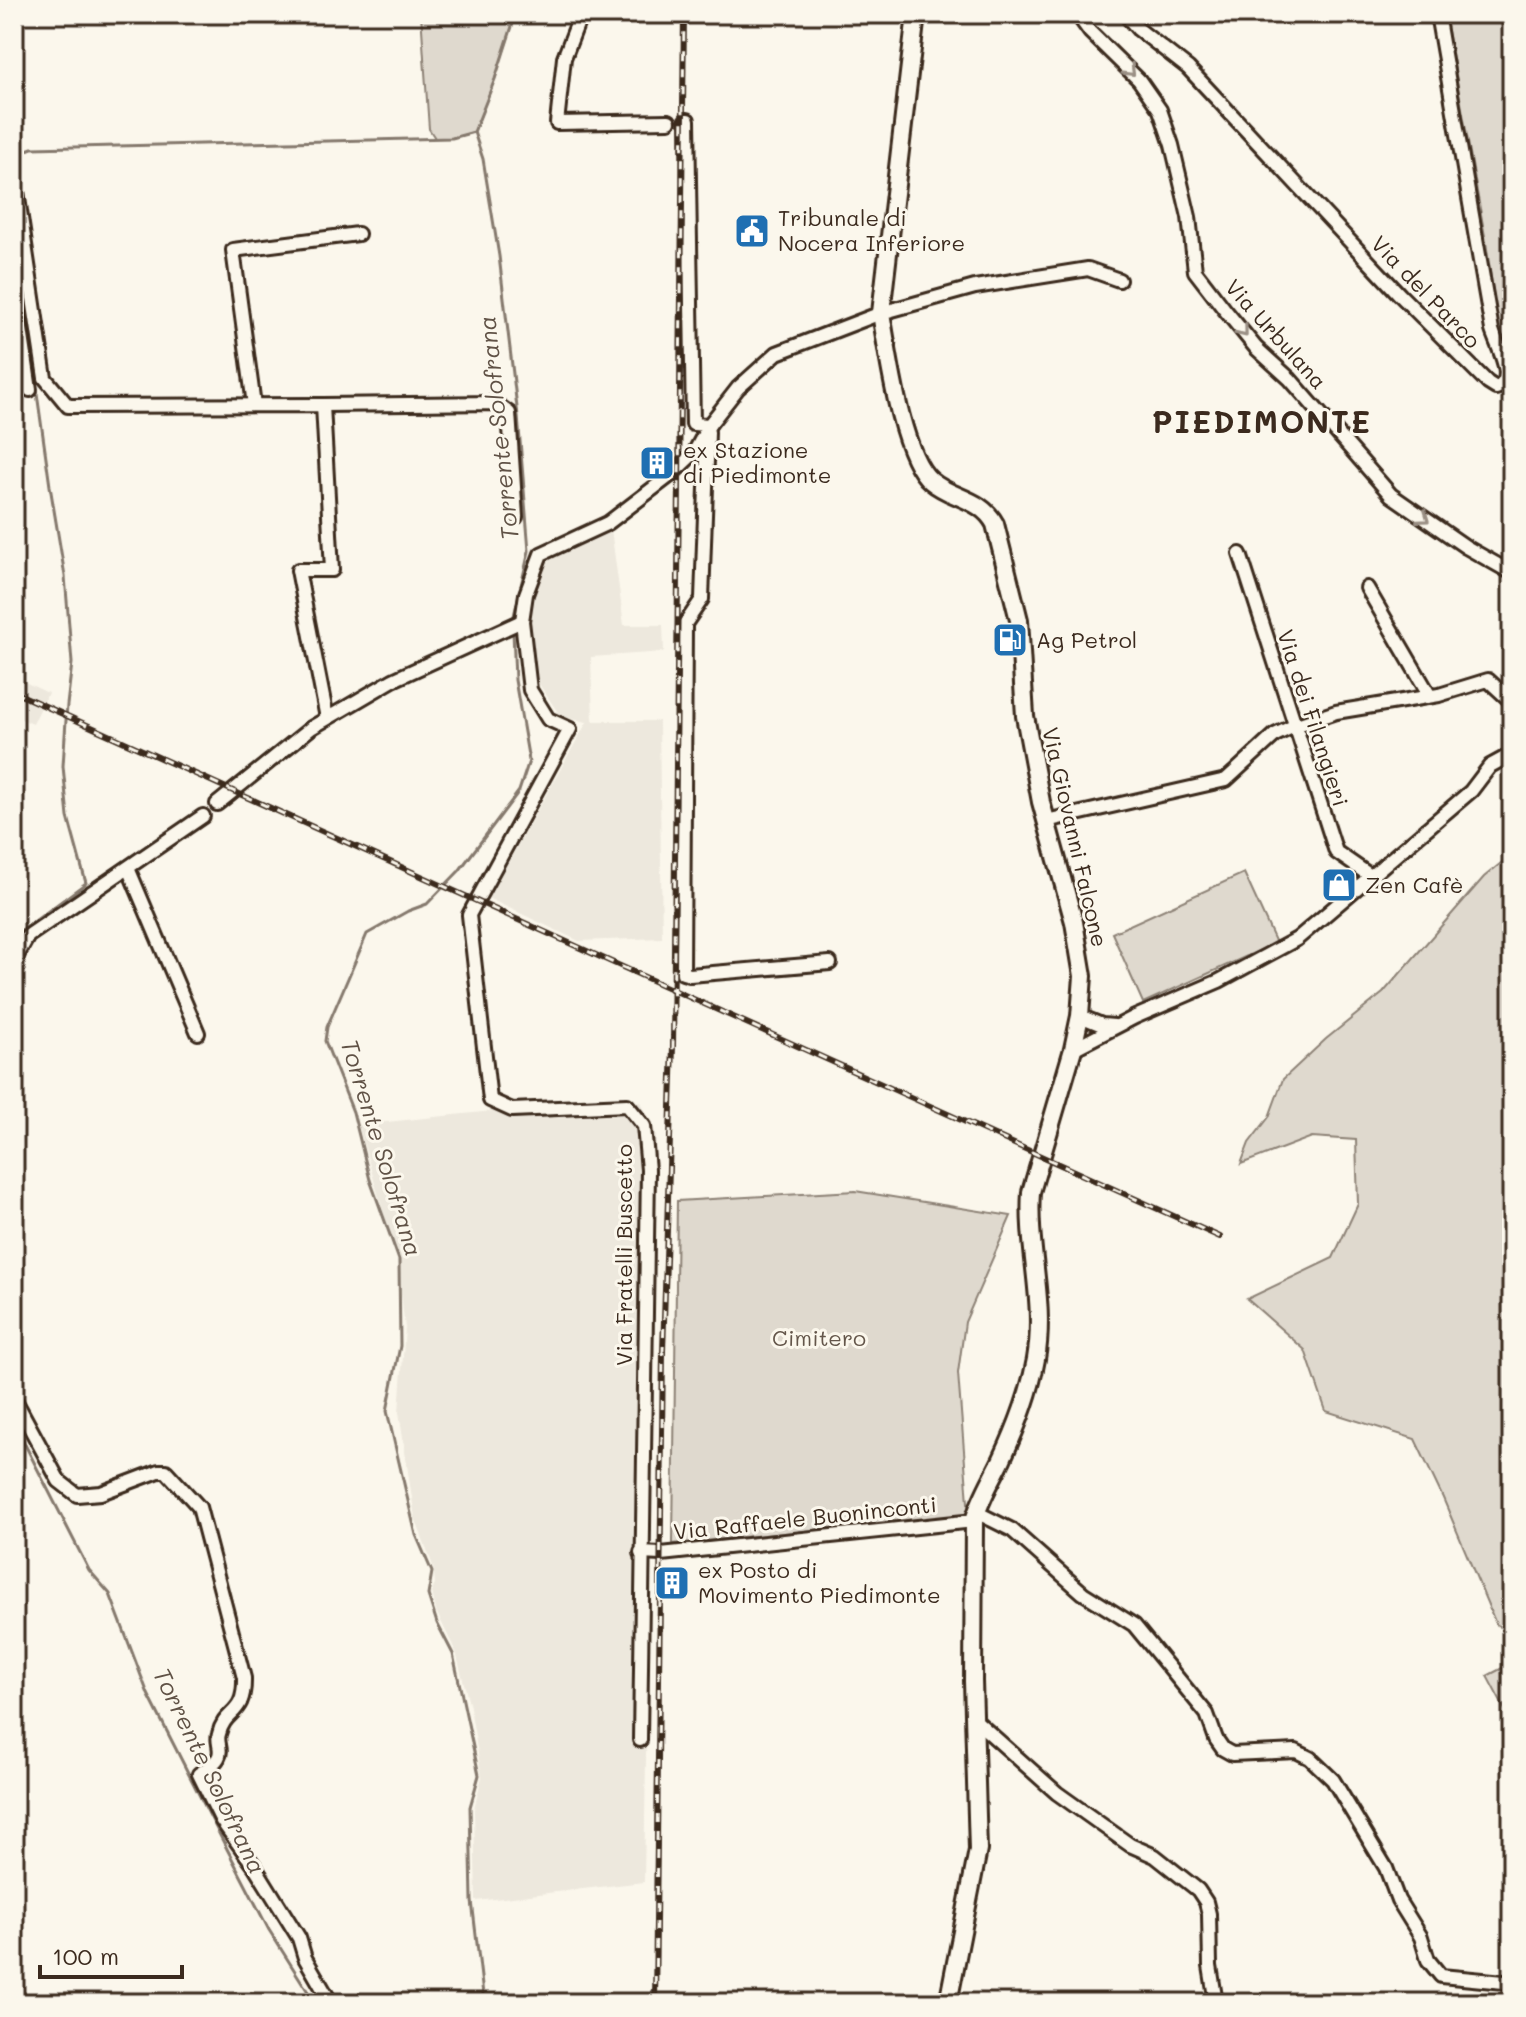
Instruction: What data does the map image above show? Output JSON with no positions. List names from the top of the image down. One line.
{"streets":{"main road":["Via Giovanni Falcone"],"street":["Via del Parco","Via Urbulana","Via dei Filangieri","Via Fratelli Buscetto","Via Raffaele Buoninconti"]},"crossings":[["Via Giovanni Falcone","Via Fratelli Buscetto"],["Via Giovanni Falcone","Via Raffaele Buoninconti"],["Via Fratelli Buscetto","Via Raffaele Buoninconti"]],"one_way":["Via Urbulana"],"districts":["PIEDIMONTE"],"water":["Torrente Solofrana"],"parks":["Cimitero"],"places":{"public building":["Tribunale di Nocera Inferiore"],"building":["ex Stazione di Piedimonte","ex Posto di Movimento Piedimonte"],"fuel station":["Ag Petrol"],"shop":["Zen Cafè"]},"scale_bar":"100 m"}
